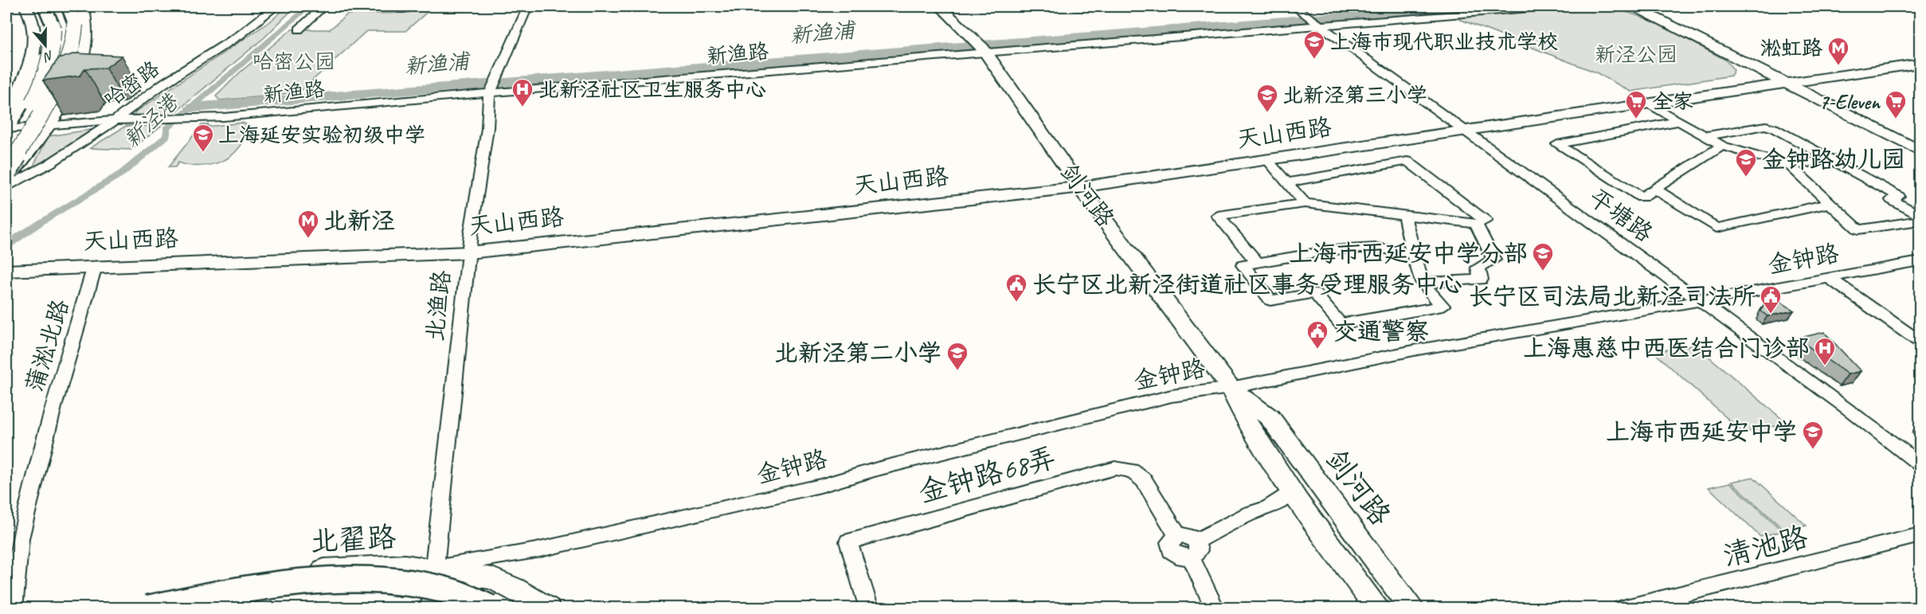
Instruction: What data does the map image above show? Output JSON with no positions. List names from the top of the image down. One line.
{"streets":{"main road":["天山西路","剑河路","北翟路"],"street":["新渔路","哈密路","平塘路","金钟路","北渔路","蒲淞北路","金钟路68弄","清池路"]},"crossings":[["新渔路","哈密路"],["新渔路","剑河路"],["新渔路","平塘路"],["新渔路","北渔路"],["天山西路","剑河路"],["天山西路","平塘路"],["天山西路","北渔路"],["天山西路","蒲淞北路"],["剑河路","金钟路"],["平塘路","金钟路"],["金钟路","北渔路"],["金钟路","北翟路"],["北渔路","北翟路"]],"water":["新渔浦","新泾港"],"parks":["新泾公园","哈密公园"],"places":{"school or university":["上海市现代职业技术学校","北新泾第三小学","上海延安实验初级中学","金钟路幼儿园","上海市西延安中学分部","北新泾第二小学","上海市西延安中学"],"metro station":["淞虹路","北新泾"],"hospital":["北新泾社区卫生服务中心","上海惠慈中西医结合门诊部"],"supermarket":["全家","7-Eleven"],"public building":["长宁区北新泾街道社区事务受理服务中心","长宁区司法局北新泾司法所","交通警察"]},"north":"bottom"}
